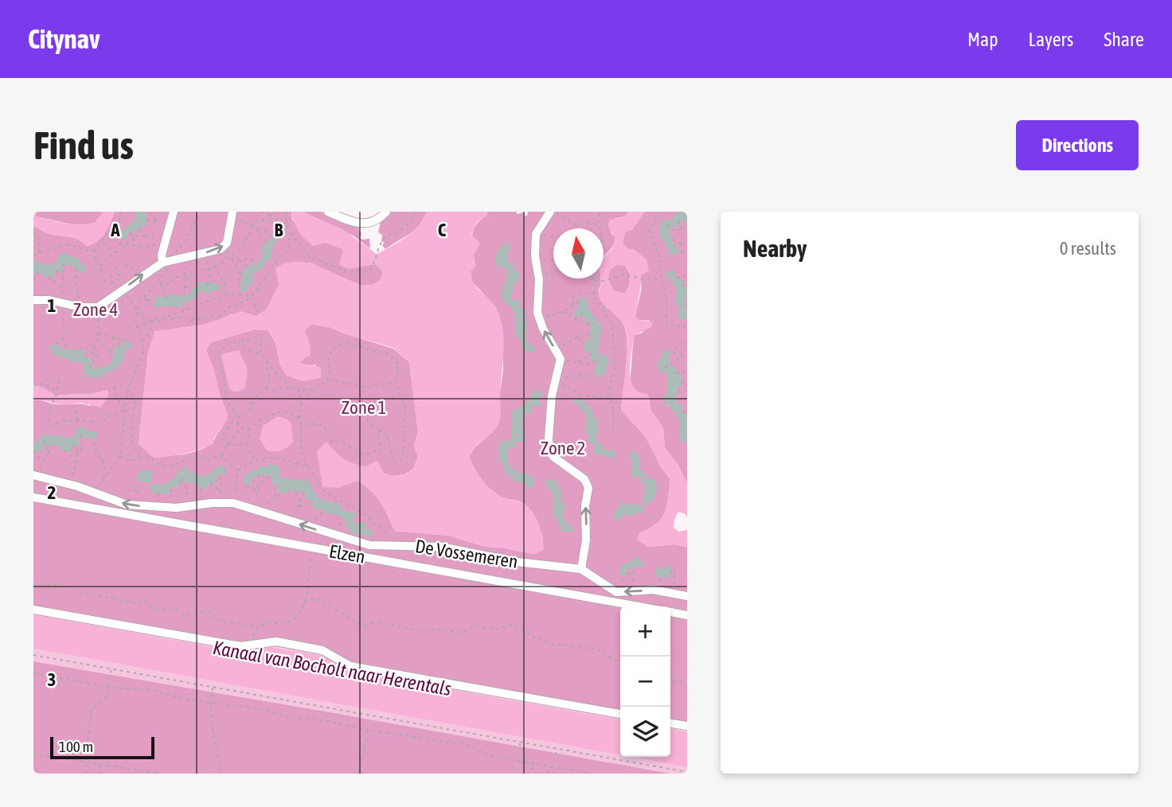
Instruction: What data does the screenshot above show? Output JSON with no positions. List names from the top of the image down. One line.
{"streets":{"street":["Elzen","De Vossemeren"]},"water":["Kanaal van Bocholt naar Herentals"],"parks":["Zone 4","Zone 1","Zone 2"],"scale_bar":"100 m","north":"top","page":{"header":"Citynav","nav":["Map","Layers","Share"],"buttons":"Directions","title":"Find us","heading":["Nearby","0 results"],"map_buttons":["+","−"],"scale":"100 m"},"grid":{"columns":["A","B","C"],"rows":["1","2","3"]}}
